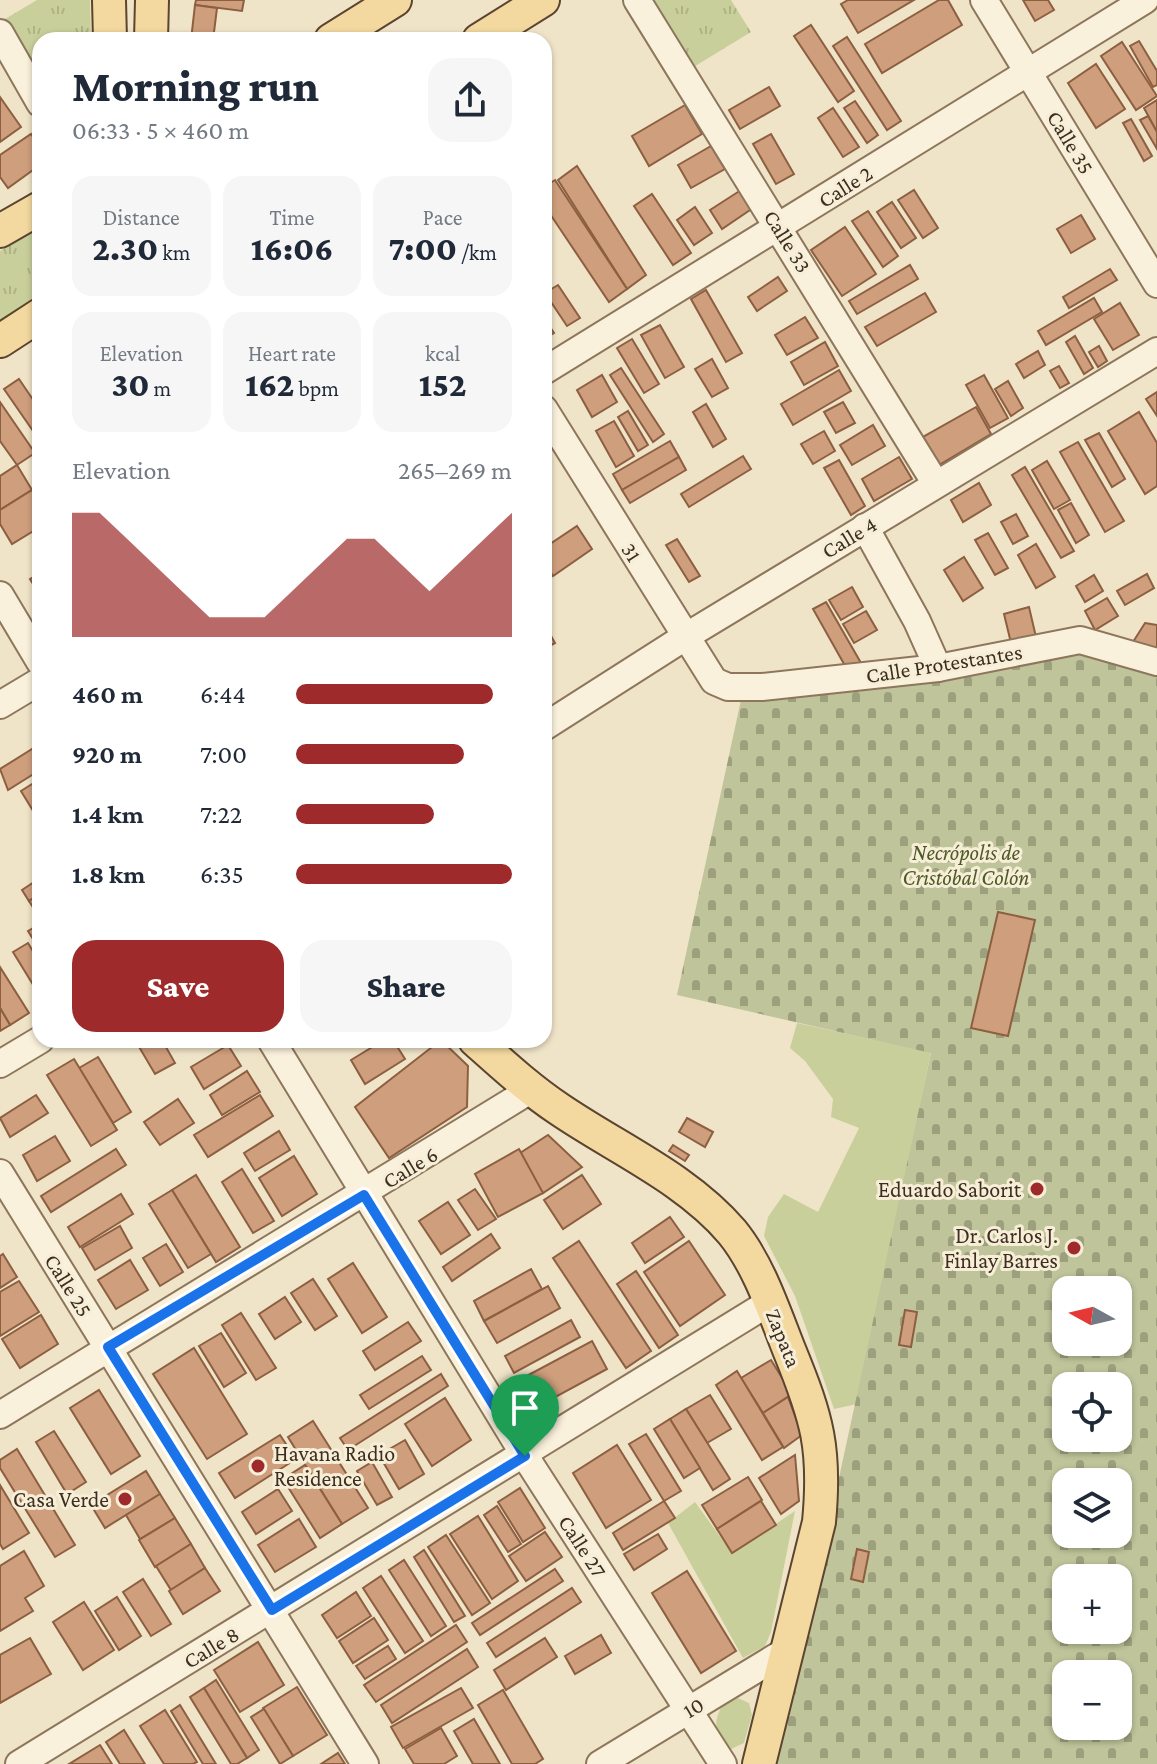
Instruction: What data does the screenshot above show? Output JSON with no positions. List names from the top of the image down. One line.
{"streets":{"main road":["Zapata"],"street":["Calle 35","Calle 2","Calle 33","Calle 4","31","Calle Protestantes","Calle 6","Calle 25","Calle 27","Calle 8","10"]},"crossings":[["Calle 35","Calle 2"],["Calle 2","Calle 33"],["Calle 33","Calle 4"],["Calle 4","31"],["31","Calle Protestantes"],["Calle 6","Calle 25"],["Calle 6","Zapata"],["Calle 6","Calle 27"],["Calle 25","Calle 8"],["Zapata","Calle 8"],["Zapata","10"],["Calle 27","Calle 8"],["Calle 27","10"]],"parks":["Necrópolis de Cristóbal Colón"],"places":["Eduardo Saborit","Dr. Carlos J. Finlay Barres","Havana Radio Residence","Casa Verde"],"north":"left","page":{"heading":["Morning run","06:33 · 5 × 460 m"],"stats":[["Distance","2.30 km"],["Time","16:06"],["Pace","7:00 /km"],["Elevation","30 m"],["Heart rate","162 bpm"],["kcal","152"]],"chart":["Elevation","265–269 m"],"list":[{"name":"460 m","note":"6:44"},{"name":"920 m","note":"7:00"},{"name":"1.4 km","note":"7:22"},{"name":"1.8 km","note":"6:35"}],"buttons":["Save","Share"],"map_buttons":["+","−"]}}
